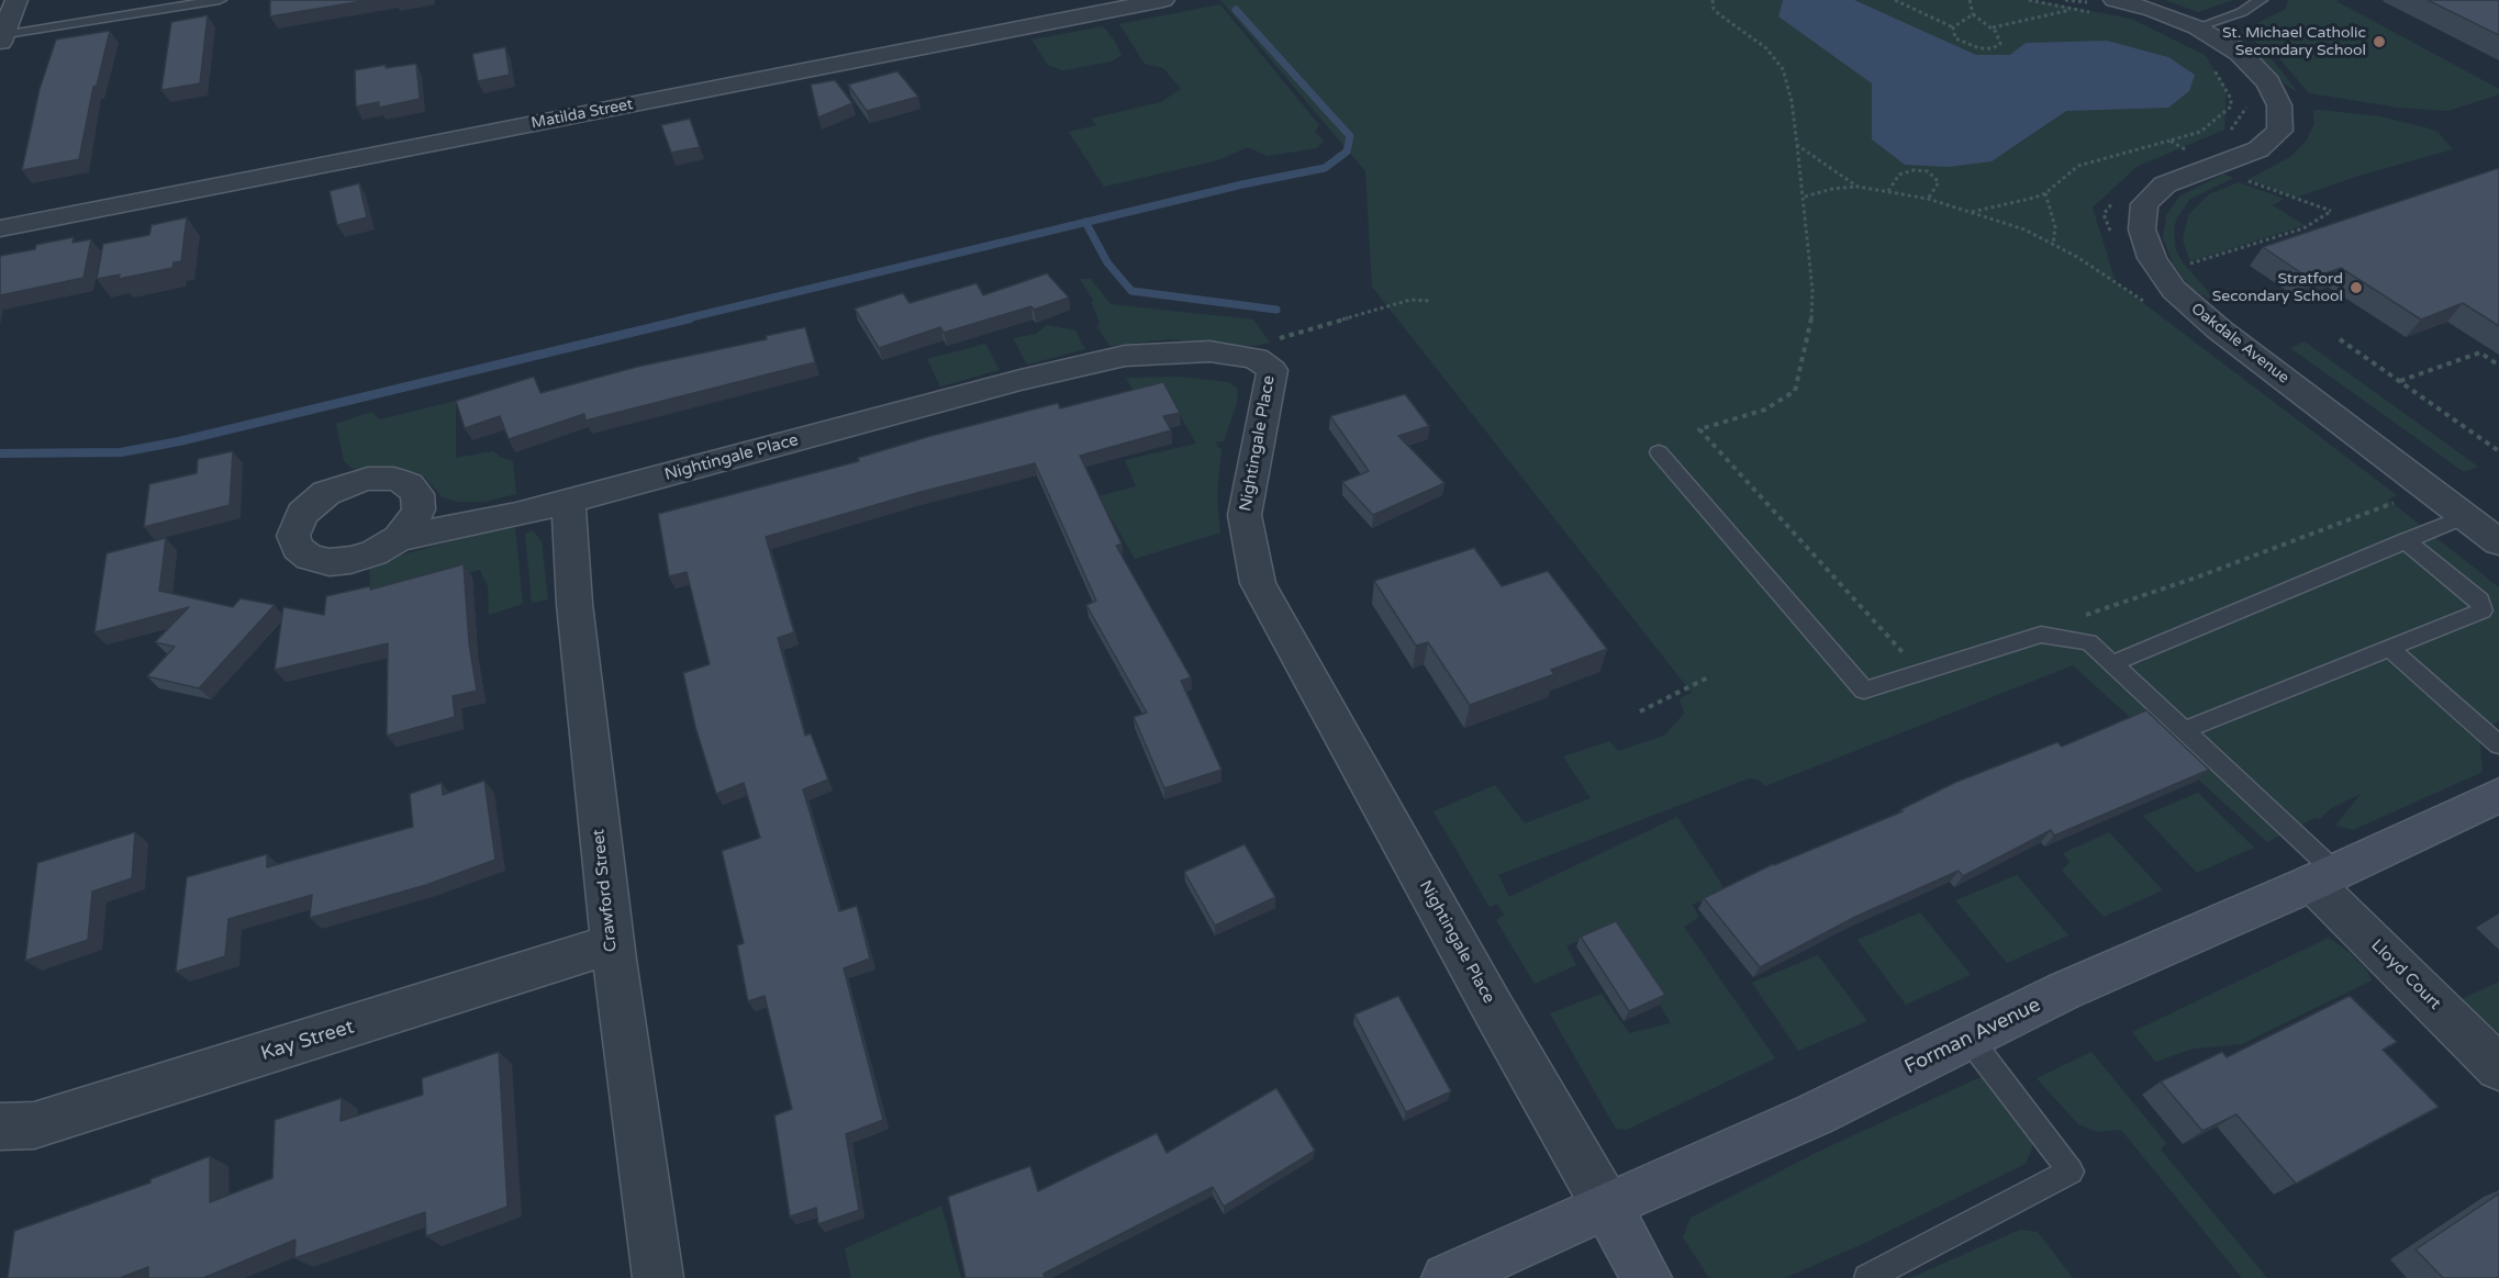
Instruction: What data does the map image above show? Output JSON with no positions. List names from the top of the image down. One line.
{"streets":{"street":["Matilda Street","Oakdale Avenue","Nightingale Place","Crawford Street","Lloyd Court","Forman Avenue","Kay Street"]},"crossings":[["Nightingale Place","Crawford Street"],["Nightingale Place","Forman Avenue"],["Crawford Street","Kay Street"],["Lloyd Court","Forman Avenue"]],"places":["St. Michael Catholic Secondary School","Stratford Secondary School"]}
